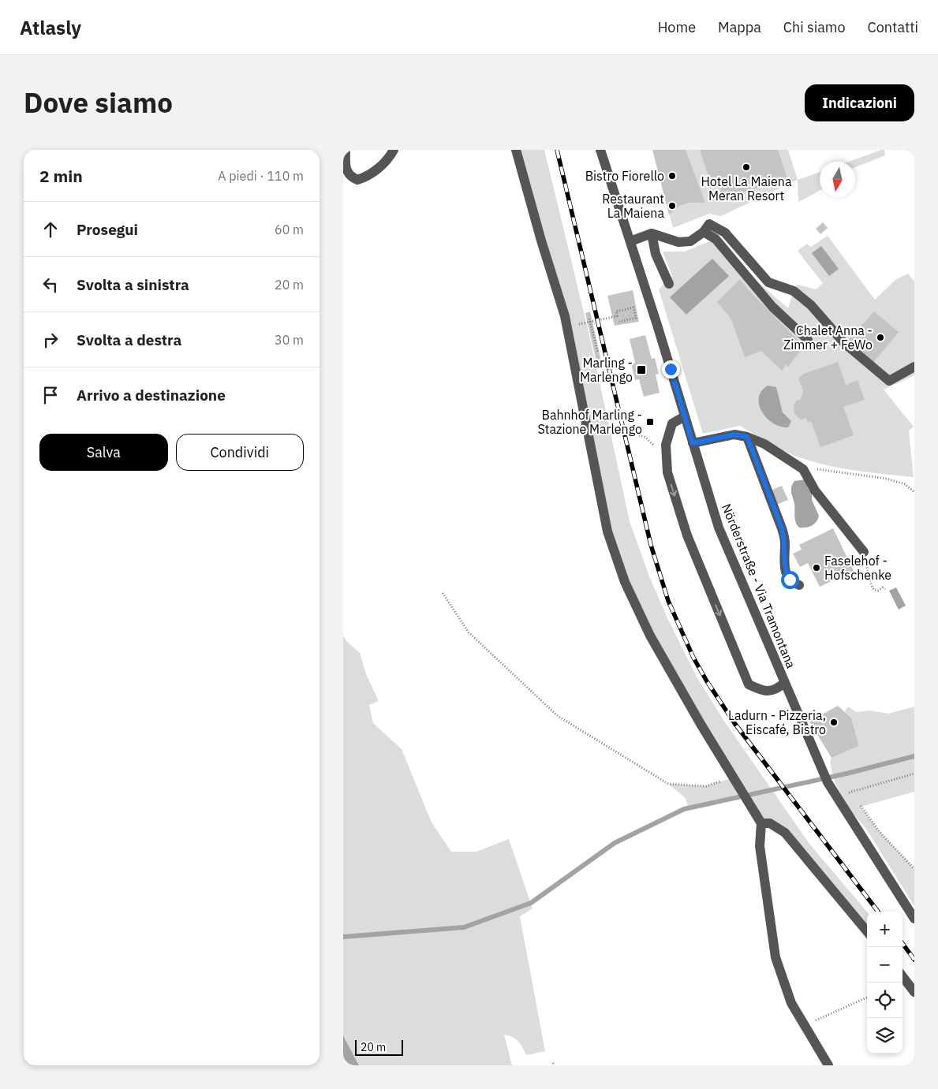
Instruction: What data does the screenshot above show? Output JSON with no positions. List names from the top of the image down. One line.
{"streets":{"street":["Nörderstraße - Via Tramontana"]},"places":{"other":["Hotel La Maiena Meran Resort","Bistro Fiorello","Restaurant La Maiena","Chalet Anna - Zimmer + FeWo","Faselehof - Hofschenke","Ladurn - Pizzeria, Eiscafé, Bistro"],"transit":["Marling - Marlengo","Bahnhof Marling - Stazione Marlengo"]},"scale_bar":"20 m","north":"bottom","page":{"header":"Atlasly","nav":["Home","Mappa","Chi siamo","Contatti"],"title":"Dove siamo","buttons":["Indicazioni",["Salva","Condividi"]],"heading":["2 min","A piedi · 110 m"],"list":[["Prosegui","60 m"],["Svolta a sinistra","20 m"],["Svolta a destra","30 m"],"Arrivo a destinazione"],"map_buttons":["+","−"],"scale":"20 m"}}
